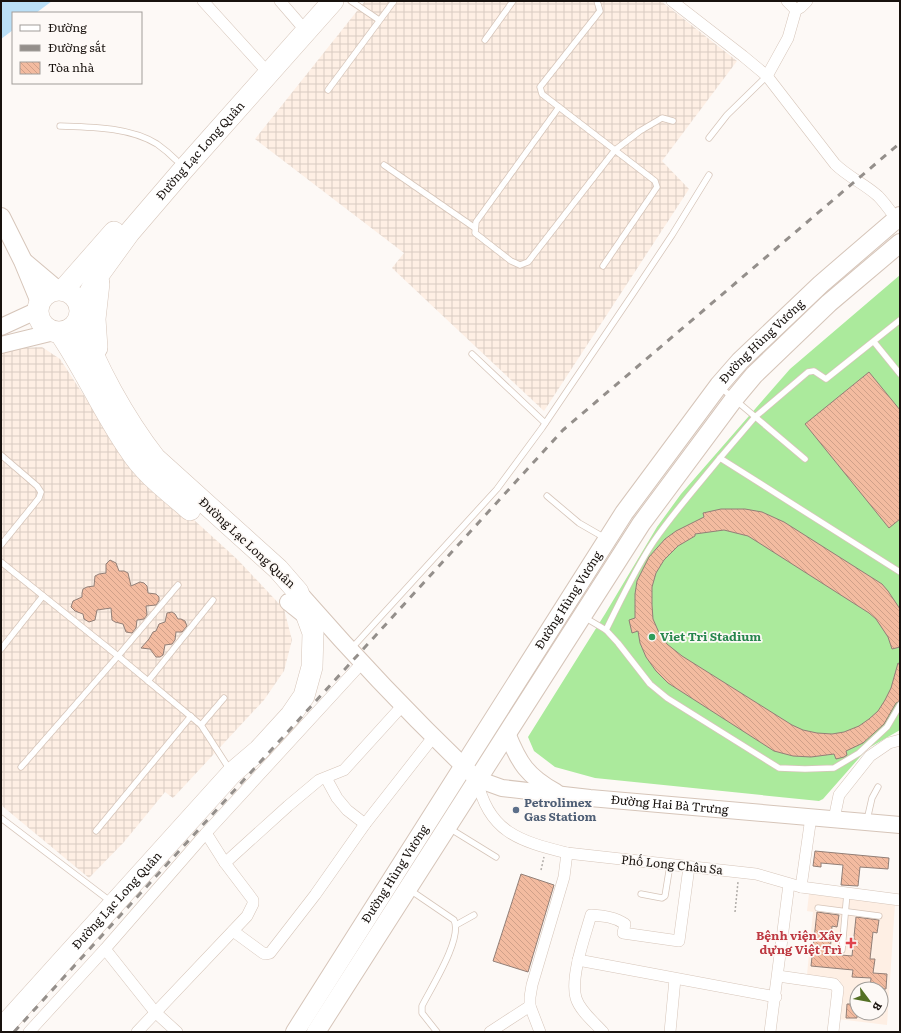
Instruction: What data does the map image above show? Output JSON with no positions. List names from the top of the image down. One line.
{"streets":{"highway":["Đường Lạc Long Quân"],"main road":["Đường Hùng Vương"],"street":["Đường Hai Bà Trưng","Phố Long Châu Sa"]},"crossings":[["Đường Lạc Long Quân","Đường Hai Bà Trưng"],["Đường Hùng Vương","Đường Hai Bà Trưng"],["Đường Hùng Vương","Phố Long Châu Sa"],["Đường Hai Bà Trưng","Phố Long Châu Sa"]],"places":{"other":["Viet Tri Stadium","Petrolimex Gas Statiom"],"health":["Bệnh viện Xây dựng Việt Trì"]},"legend":["Đường","Đường sắt","Tòa nhà"],"north":"bottom right"}
